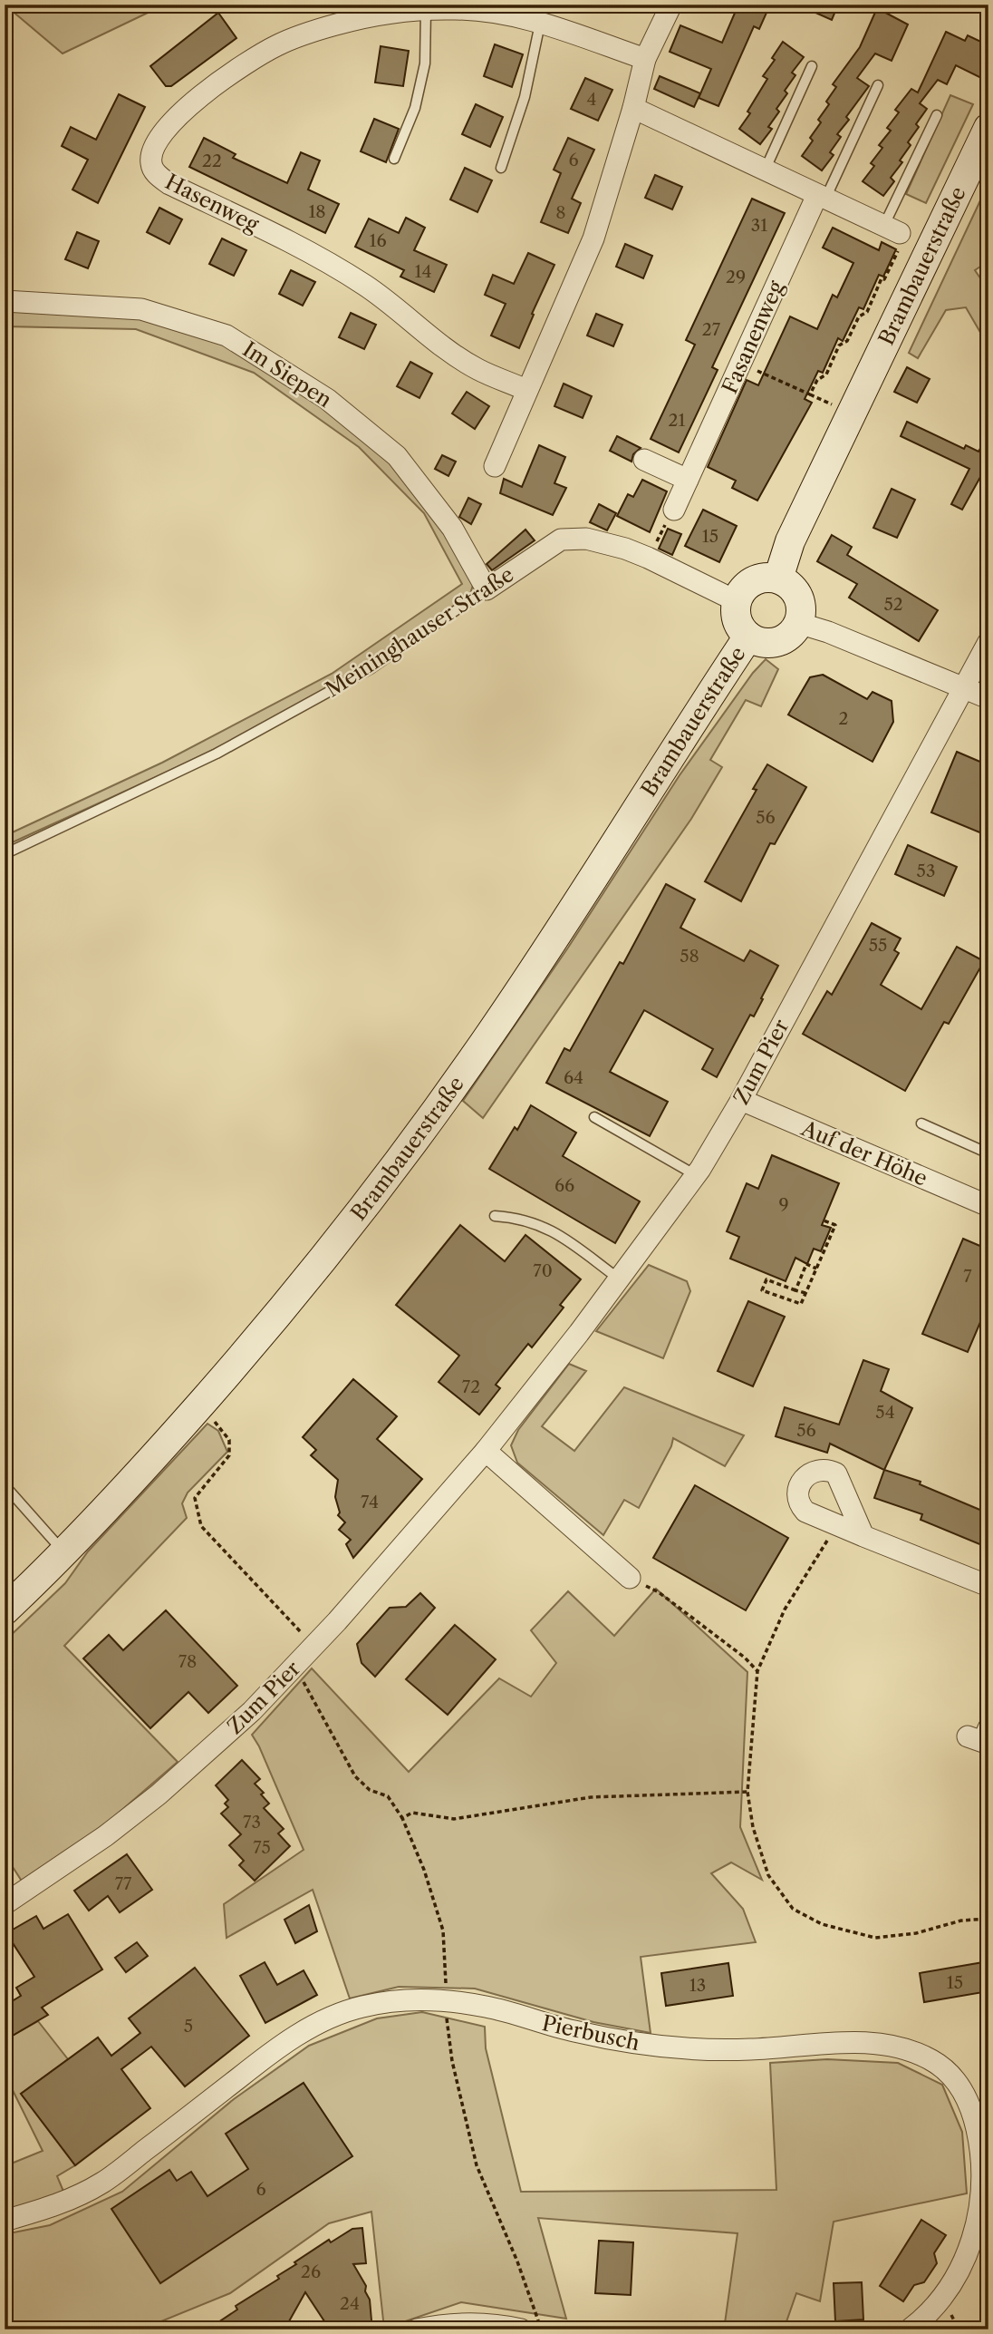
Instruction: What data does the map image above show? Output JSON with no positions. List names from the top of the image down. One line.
{"streets":{"main road":["Brambauerstraße"],"street":["Hasenweg","Fasanenweg","Im Siepen","Meininghauser Straße","Zum Pier","Auf der Höhe","Pierbusch"]},"crossings":[["Brambauerstraße","Meininghauser Straße"],["Im Siepen","Meininghauser Straße"],["Zum Pier","Auf der Höhe"]],"house_numbers":["4","6","22","18","8","31","16","14","29","27","21","15","52","2","56","53","55","58","64","66","9","70","7","72","54","56","74","78","73","75","77","15","13","5","6","26","24"]}
